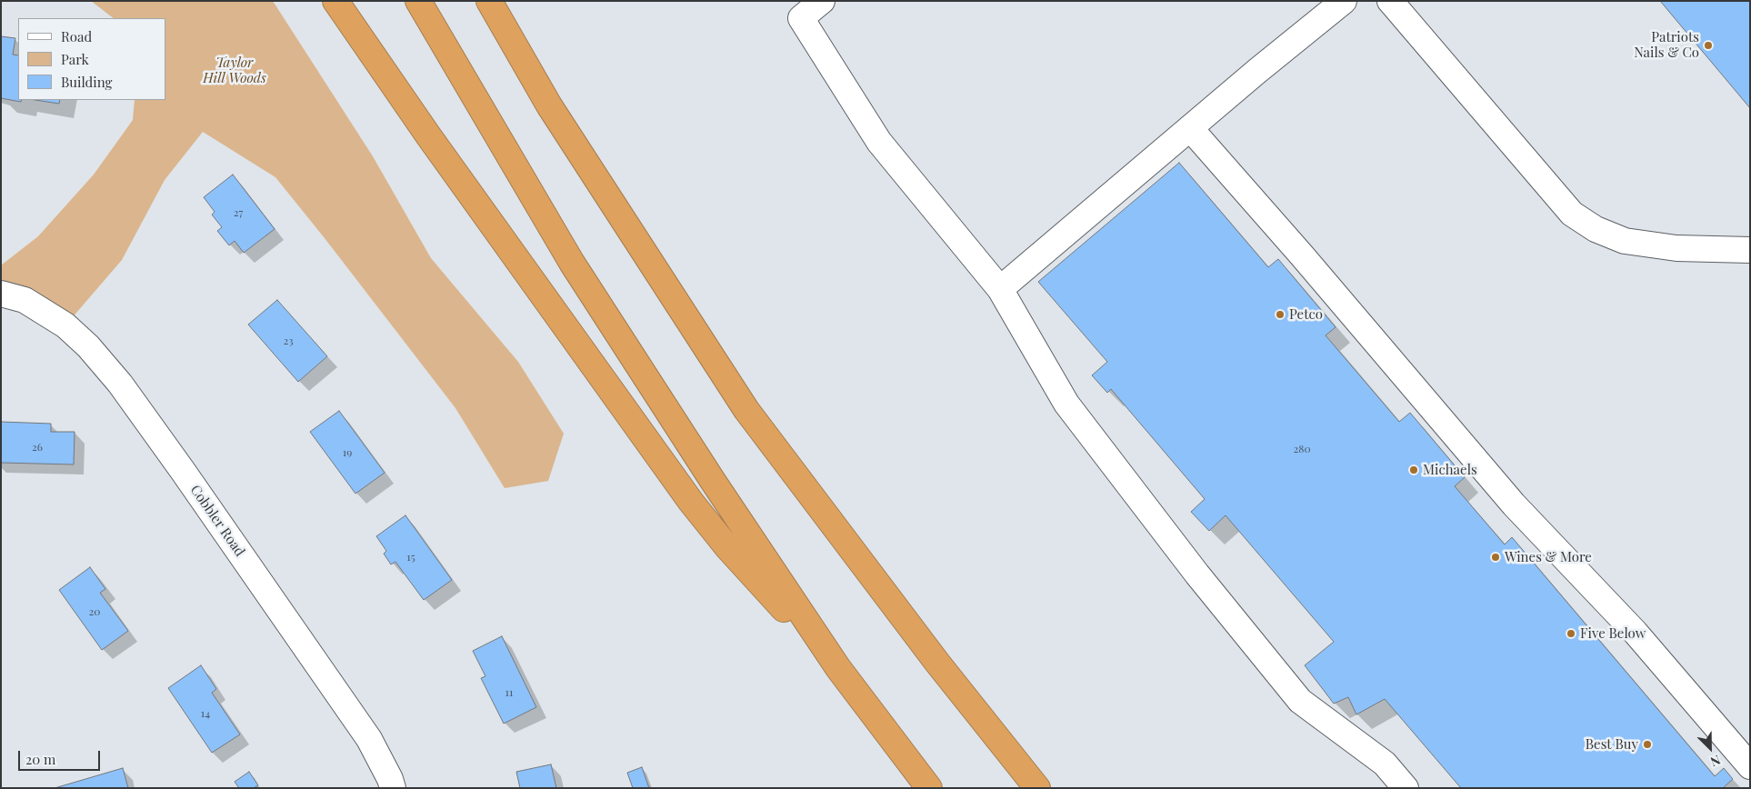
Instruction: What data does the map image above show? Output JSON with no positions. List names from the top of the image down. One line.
{"streets":{"street":["Cobbler Road"]},"parks":["Taylor Hill Woods"],"places":["Patriots Nails & Co","Petco","Michaels","Wines & More","Five Below","Best Buy"],"house_numbers":["27","23","26","280","19","15","20","11","14"],"legend":["Road","Park","Building"],"scale_bar":"20 m","north":"bottom right"}
